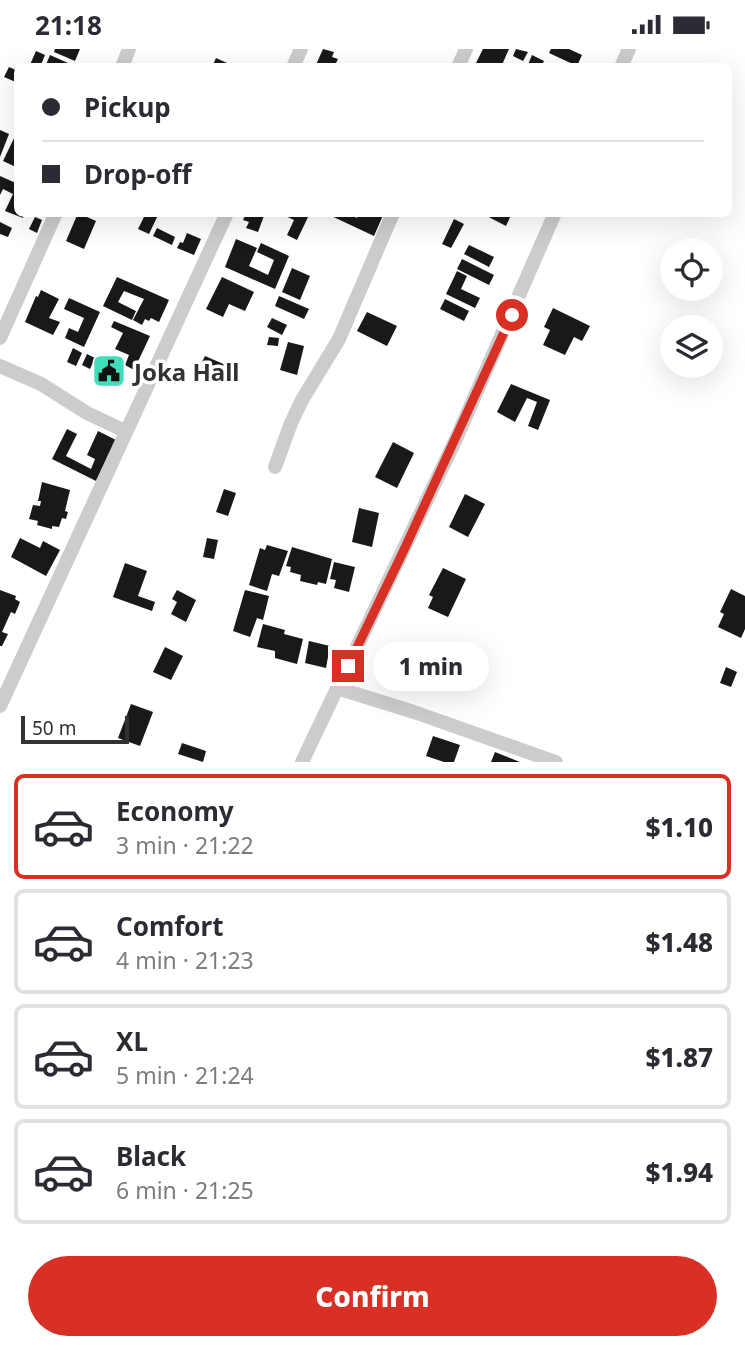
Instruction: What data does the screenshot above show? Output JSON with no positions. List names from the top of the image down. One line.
{"places":{"public building":["Joka Hall"]},"scale_bar":"50 m","page":{"status":"21:18","banner":["Pickup","Drop-off"],"bubble":"1 min","scale":"50 m","list":[{"name":"Economy","note":"3 min · 21:22","value":"$1.10"},{"name":"Comfort","note":"4 min · 21:23","value":"$1.48"},{"name":"XL","note":"5 min · 21:24","value":"$1.87"},{"name":"Black","note":"6 min · 21:25","value":"$1.94"}],"buttons":"Confirm"}}
